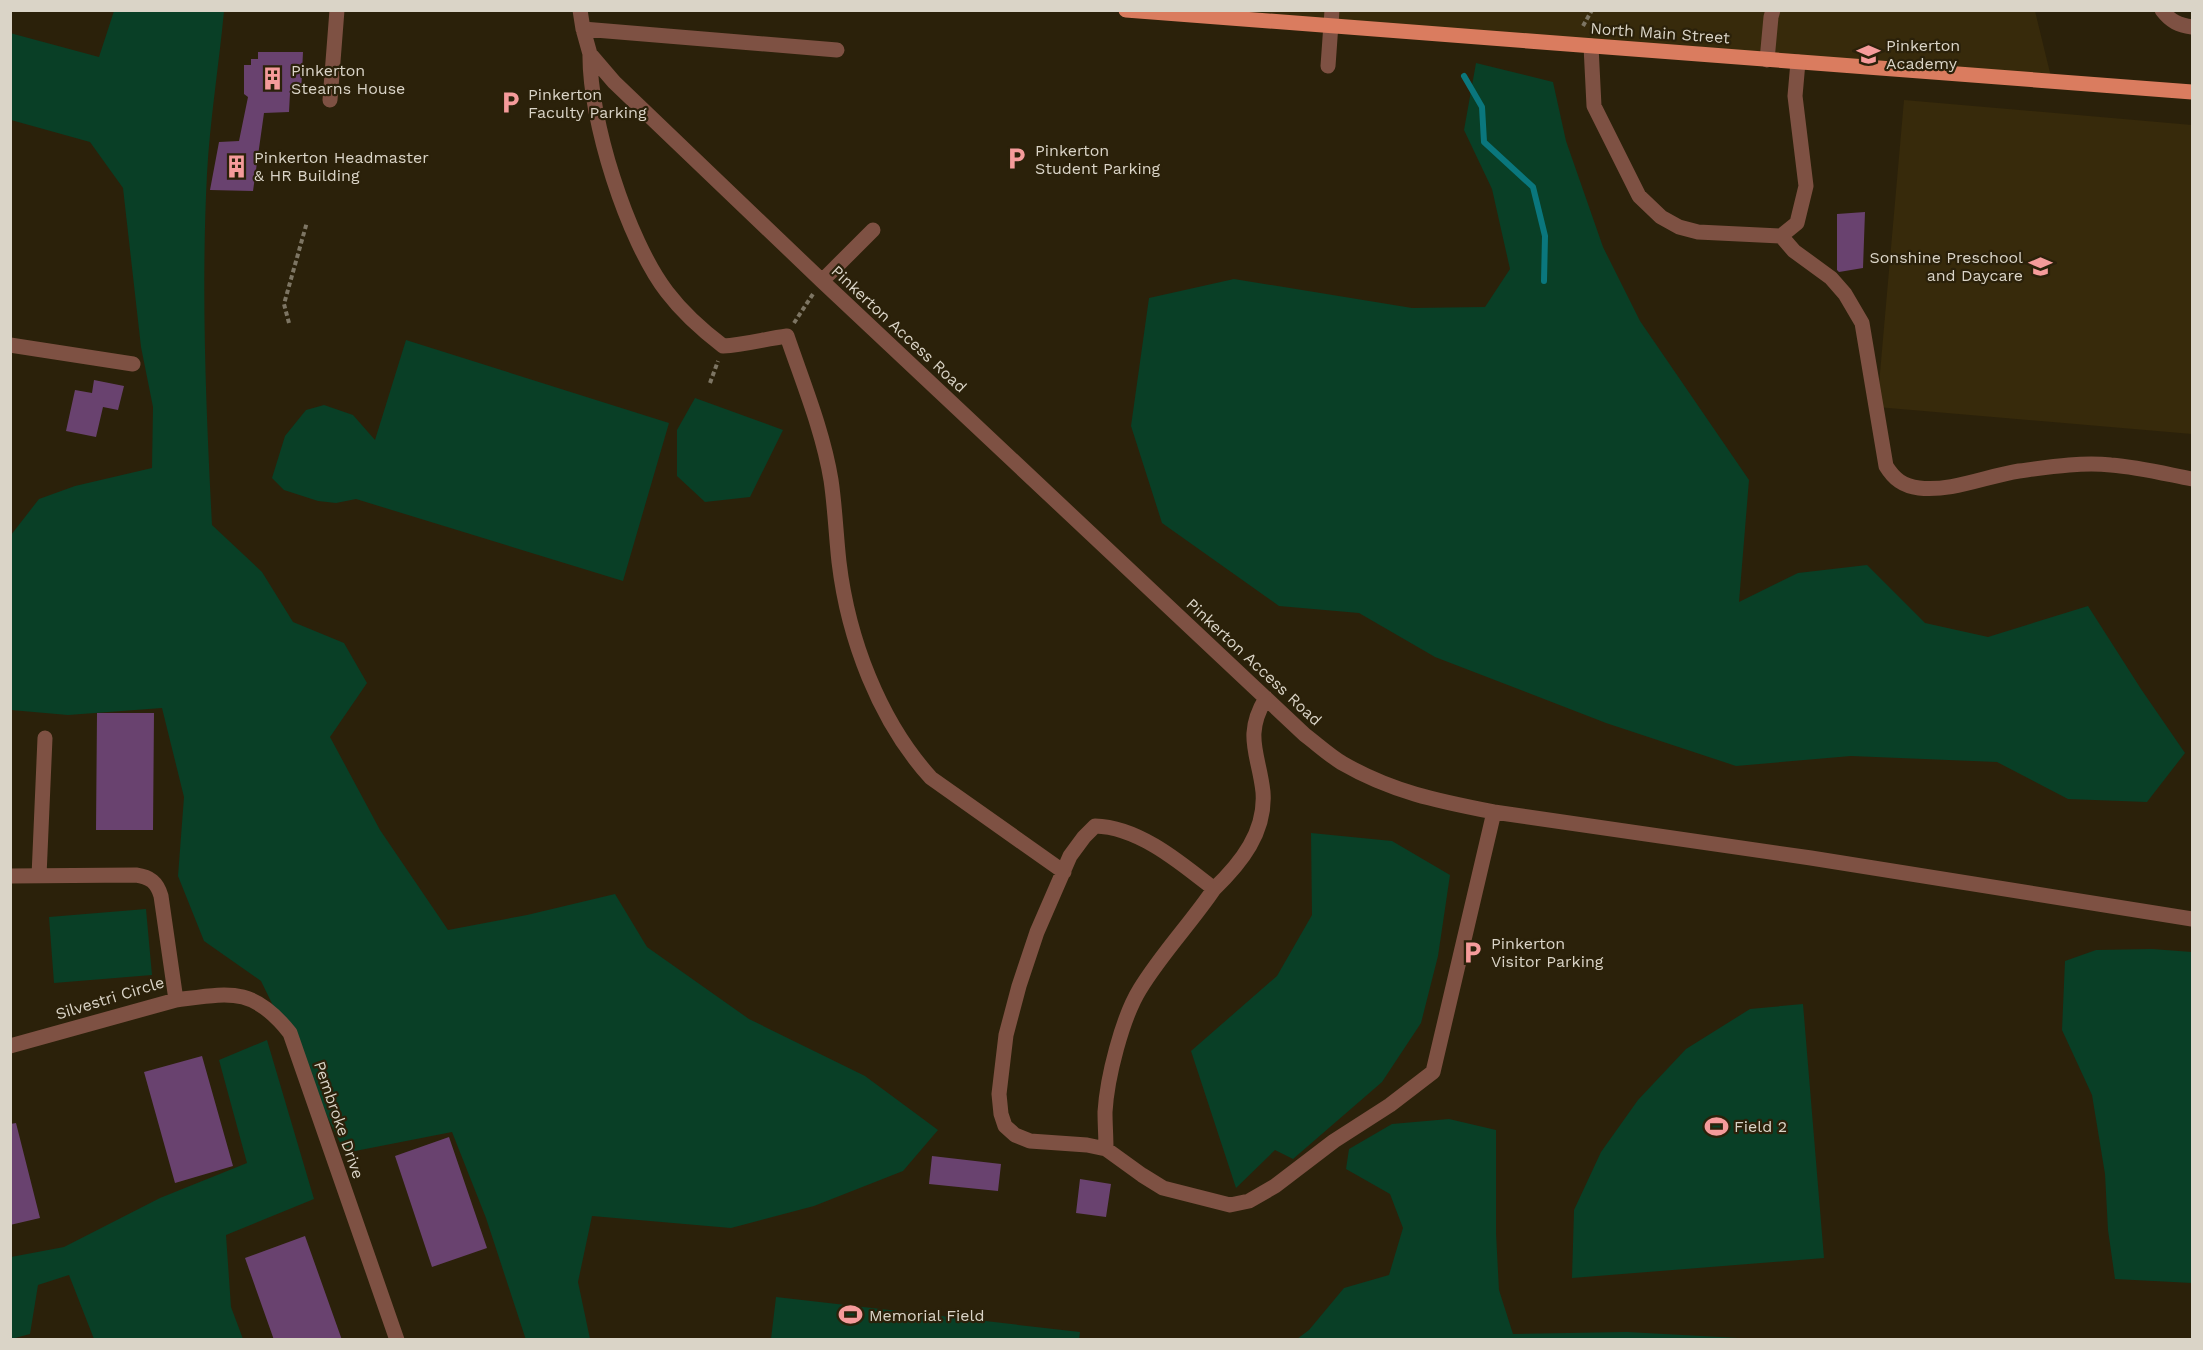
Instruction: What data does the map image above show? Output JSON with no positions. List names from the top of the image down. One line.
{"streets":{"main road":["North Main Street"],"street":["Pinkerton Access Road","Silvestri Circle","Pembroke Drive"]},"crossings":[["Silvestri Circle","Pembroke Drive"]],"places":{"school or university":["Pinkerton Academy","Sonshine Preschool and Daycare"],"building":["Pinkerton Stearns House","Pinkerton Headmaster & HR Building"],"parking":["Pinkerton Faculty Parking","Pinkerton Student Parking","Pinkerton Visitor Parking"],"sports":["Field 2","Memorial Field"]}}
